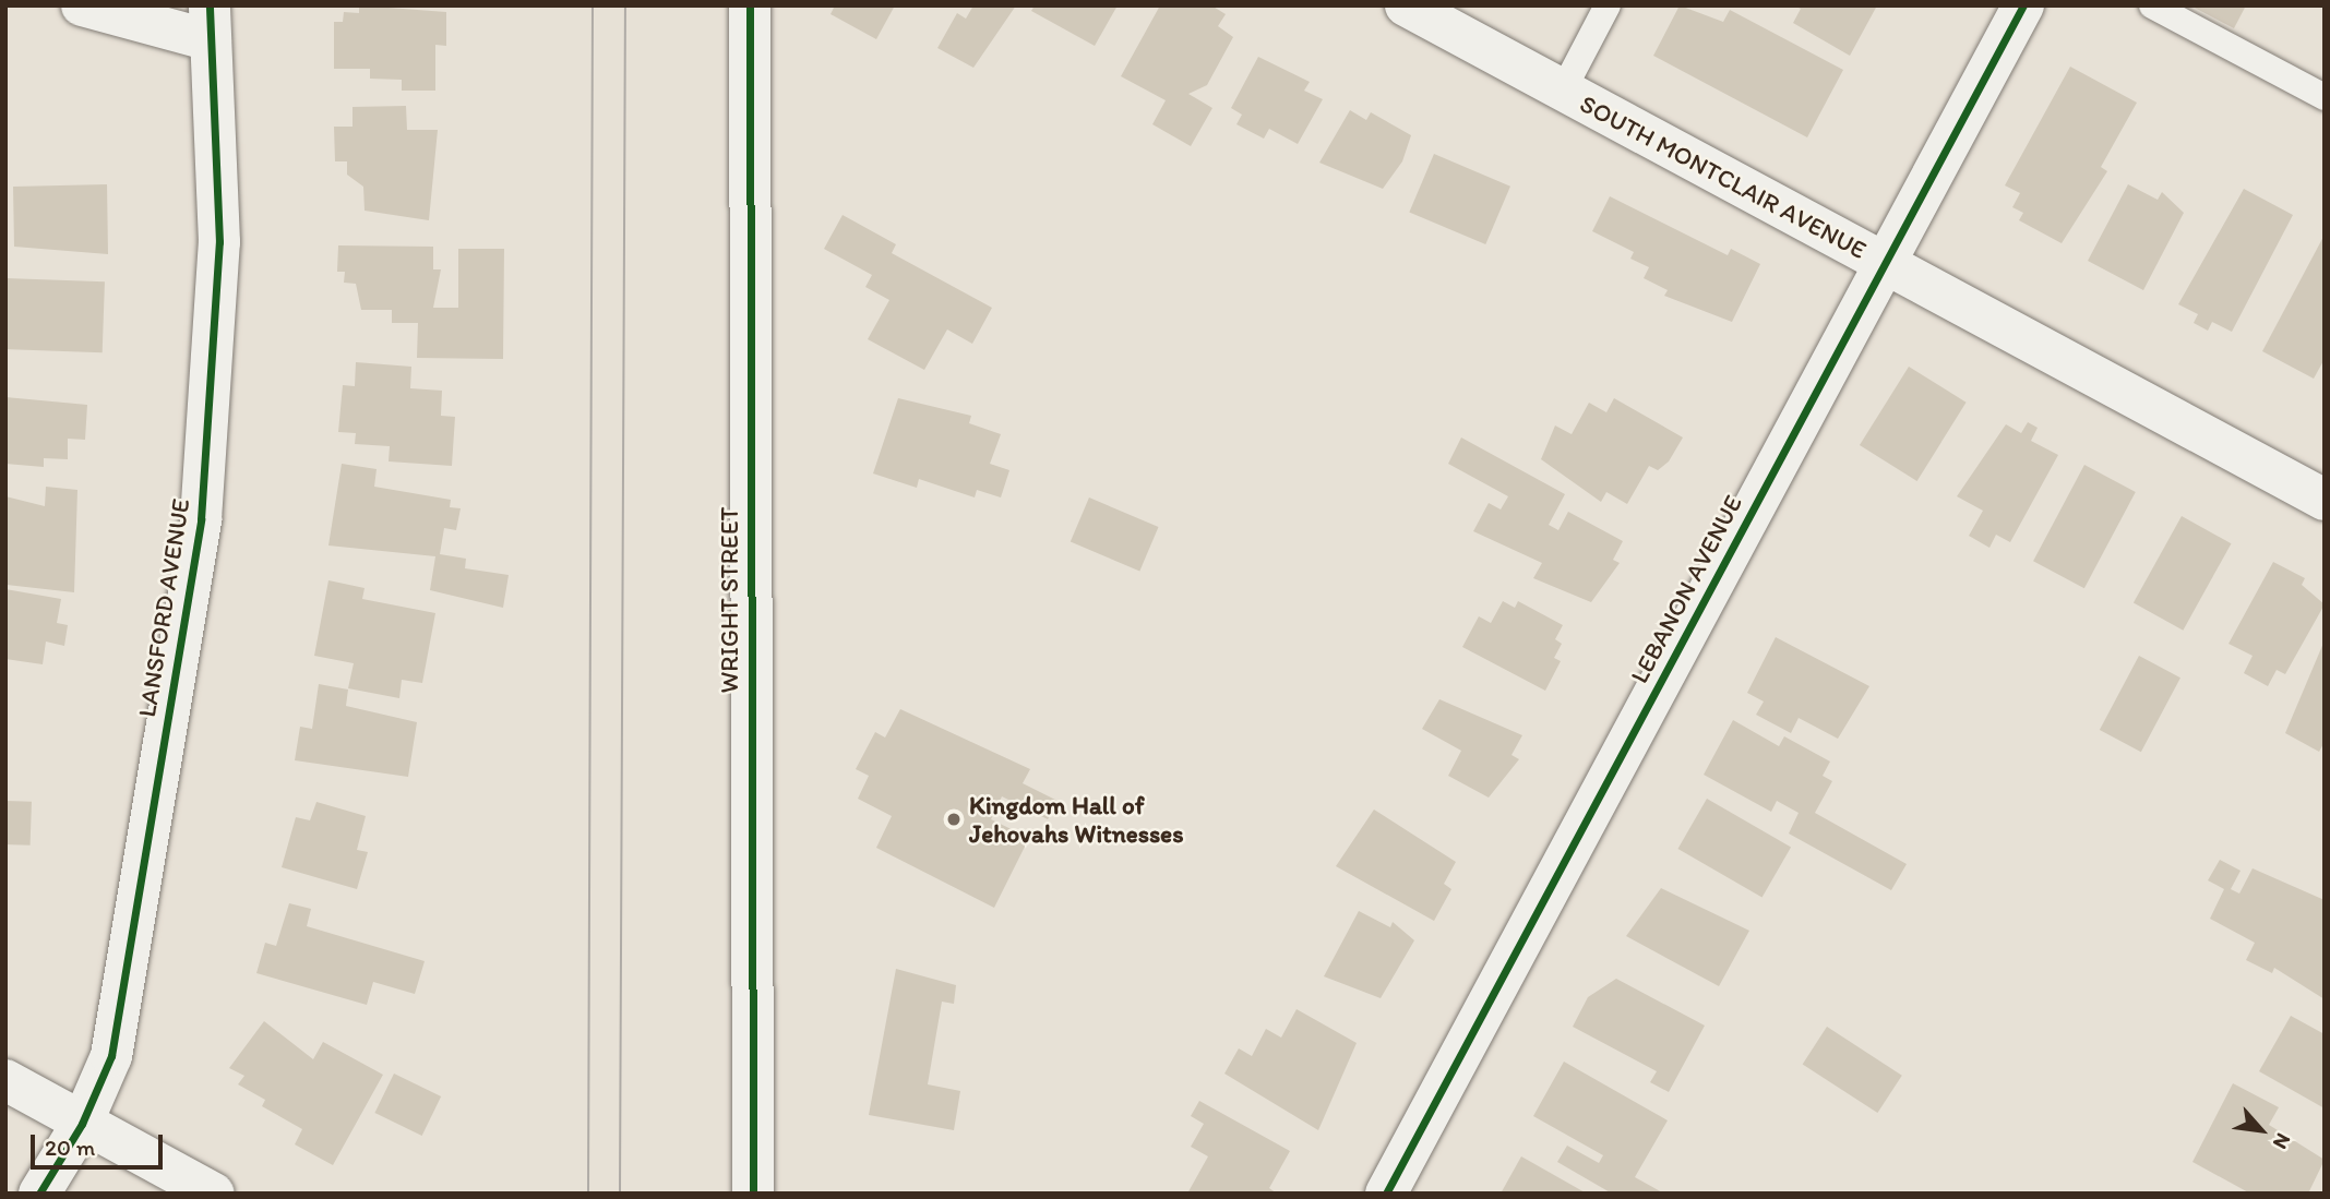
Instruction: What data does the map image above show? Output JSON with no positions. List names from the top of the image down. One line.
{"streets":{"street":["SOUTH MONTCLAIR AVENUE","LEBANON AVENUE","WRIGHT STREET","LANSFORD AVENUE"]},"crossings":[["SOUTH MONTCLAIR AVENUE","LEBANON AVENUE"]],"places":["Kingdom Hall of Jehovahs Witnesses"],"scale_bar":"20 m","north":"bottom right"}
